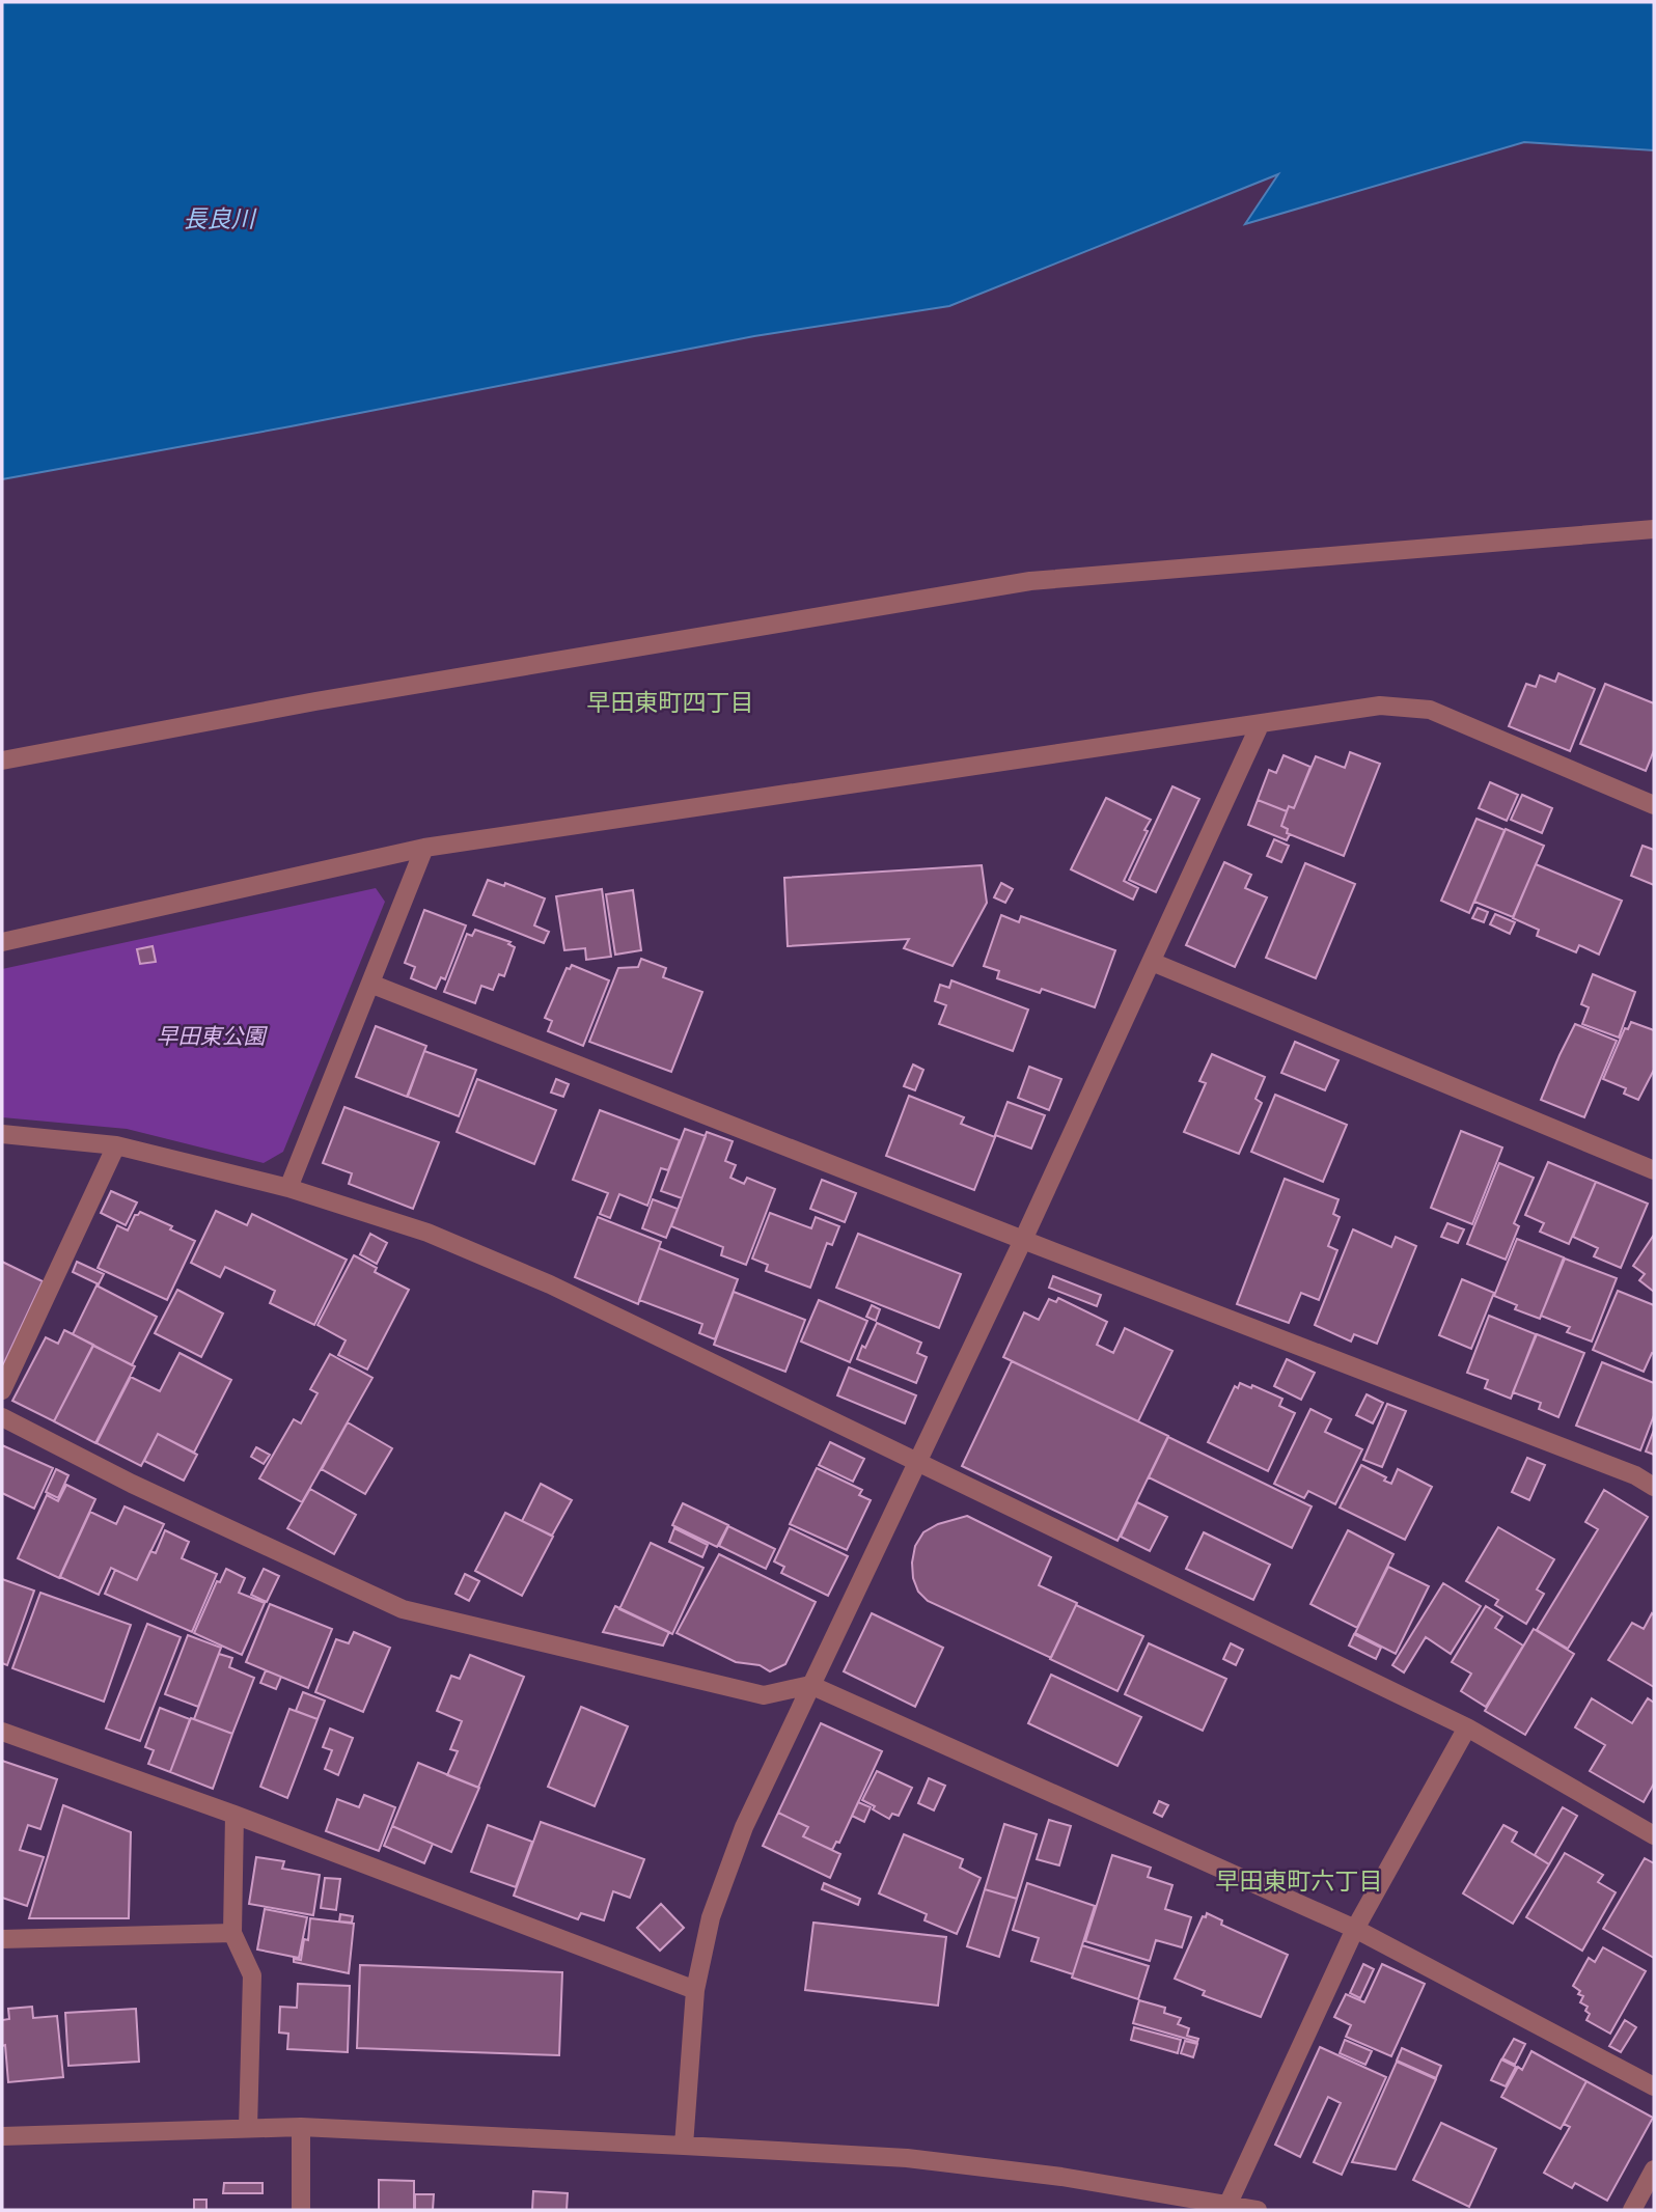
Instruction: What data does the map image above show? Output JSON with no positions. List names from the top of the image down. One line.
{"districts":["早田東町四丁目","早田東町六丁目"],"water":["長良川"],"parks":["早田東公園"]}
